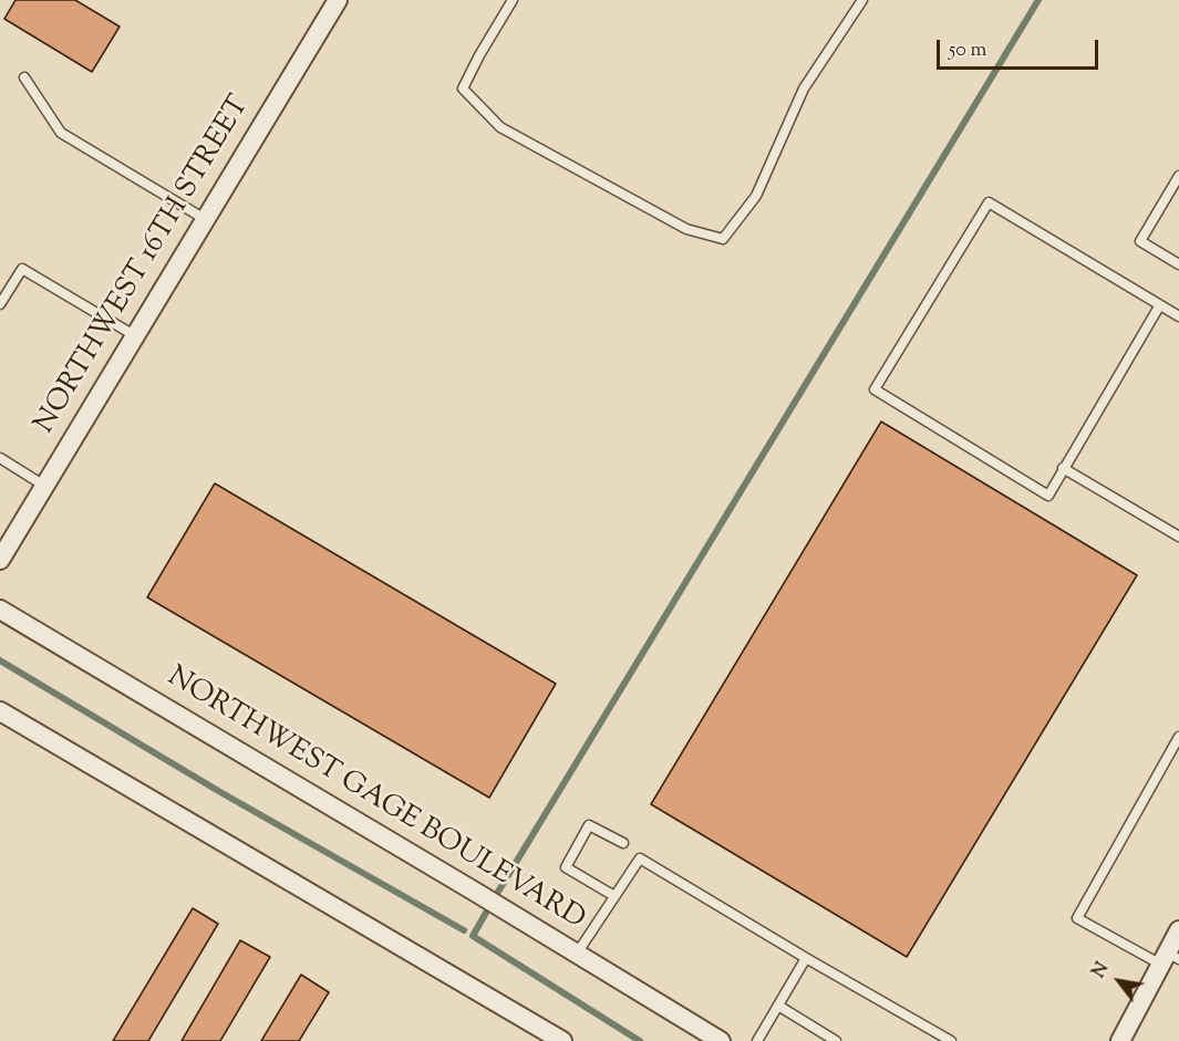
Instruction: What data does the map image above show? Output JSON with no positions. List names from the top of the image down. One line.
{"streets":{"street":["NORTHWEST 16TH STREET","NORTHWEST GAGE BOULEVARD"]},"scale_bar":"50 m","north":"top left"}
